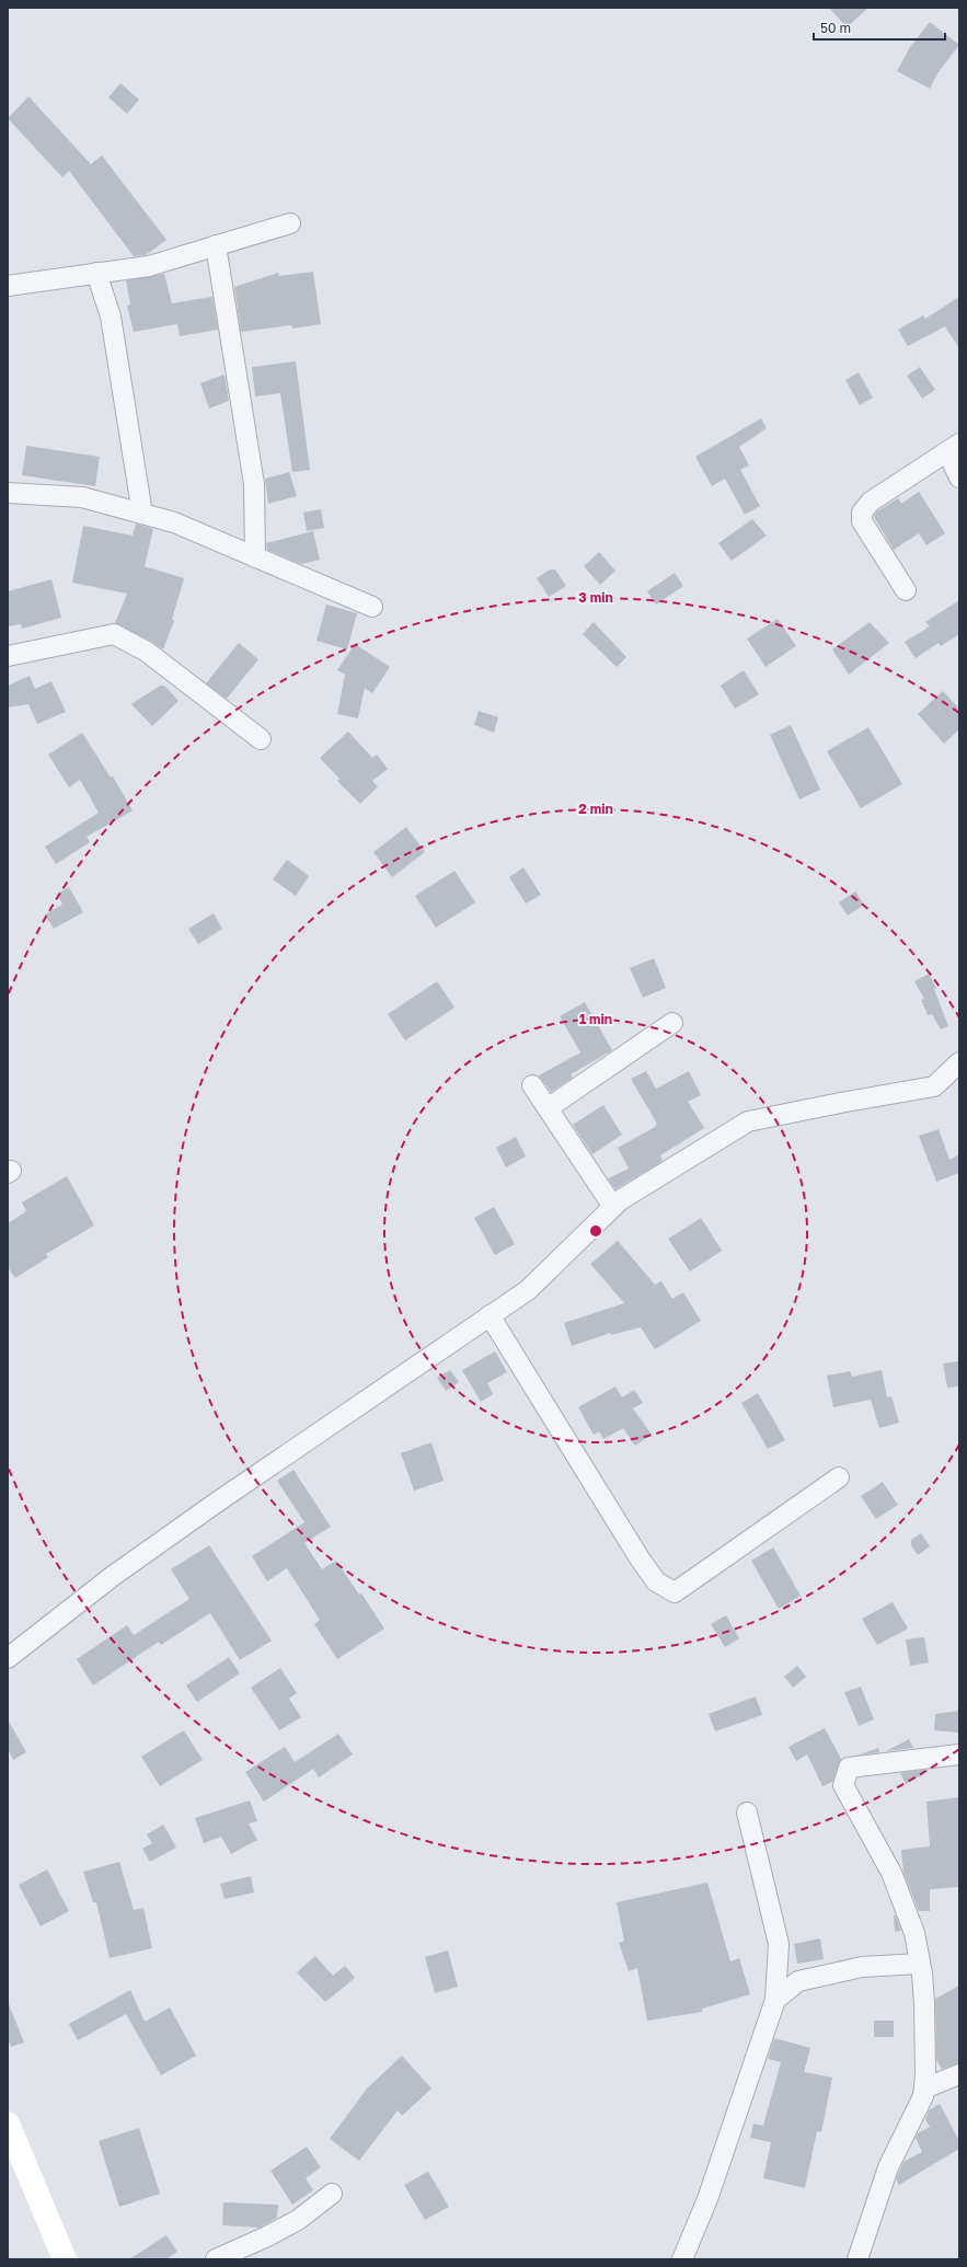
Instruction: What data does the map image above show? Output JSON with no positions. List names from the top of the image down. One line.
{"scale_bar":"50 m","rings":["3 min","2 min","1 min"]}
